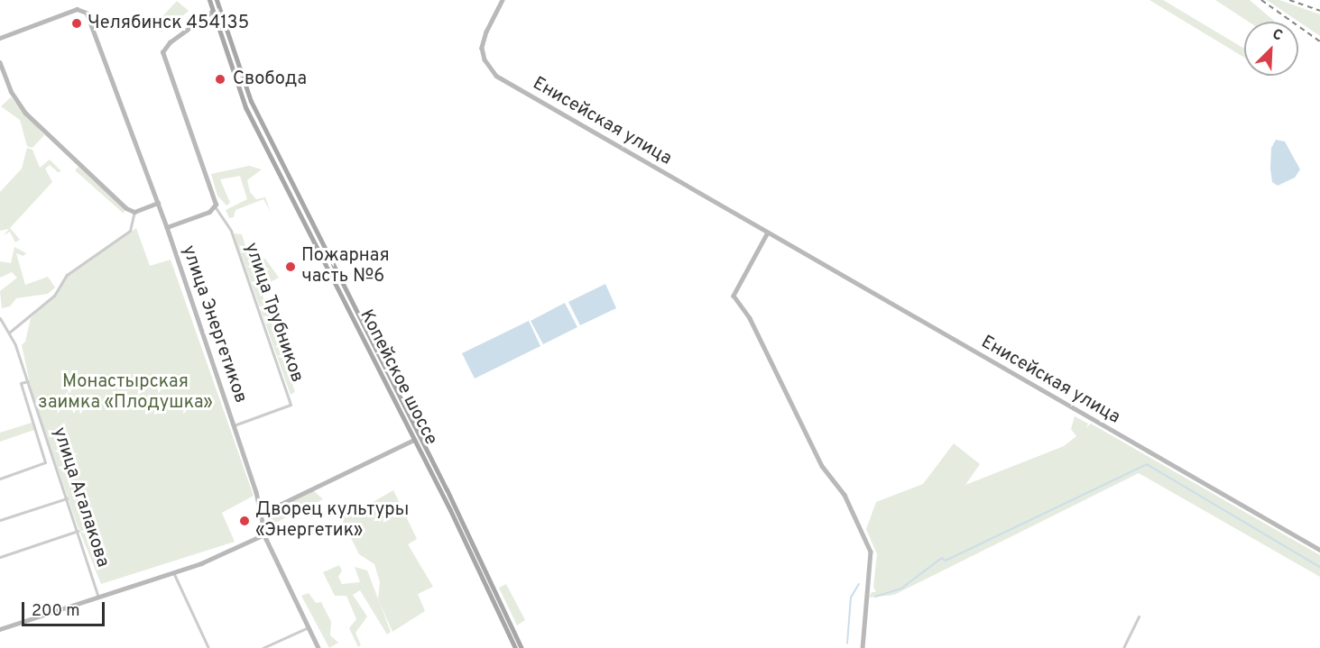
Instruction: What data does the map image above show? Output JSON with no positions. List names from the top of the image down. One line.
{"streets":{"main road":["улица Трубников","Копейское шоссе"],"street":["Енисейская улица","улица Энергетиков","улица Агалакова"]},"crossings":[["улица Трубников","улица Энергетиков"],["улица Трубников","Копейское шоссе"]],"parks":["Монастырская заимка «Плодушка»"],"places":["Челябинск 454135","Свобода","Пожарная часть №6","Дворец культуры «Энергетик»"],"scale_bar":"200 m","north":"top right"}
